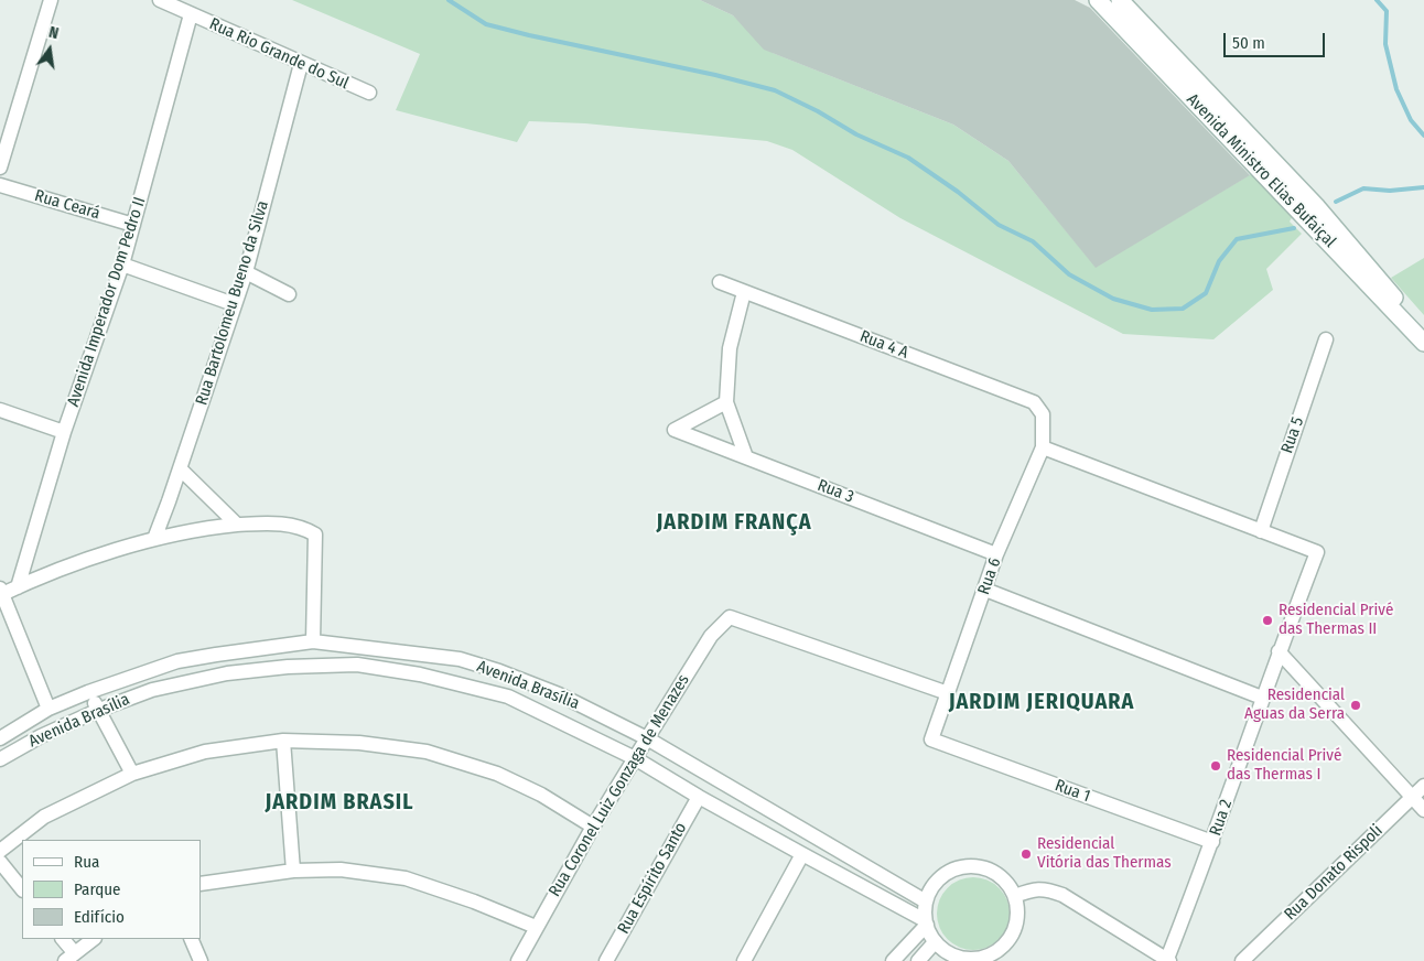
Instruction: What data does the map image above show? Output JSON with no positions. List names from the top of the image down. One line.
{"streets":{"main road":["Avenida Ministro Elias Bufaiçal"],"street":["Rua Rio Grande do Sul","Rua Ceará","Avenida Imperador Dom Pedro II","Rua Bartolomeu Bueno da Silva","Rua 4 A","Rua 5","Rua 3","Rua 6","Avenida Brasília","Rua Coronel Luiz Gonzaga de Menazes","Rua 1","Rua 2","Rua Donato Rispoli","Rua Espírito Santo"]},"crossings":[["Rua Rio Grande do Sul","Avenida Imperador Dom Pedro II"],["Rua Rio Grande do Sul","Rua Bartolomeu Bueno da Silva"],["Rua Ceará","Avenida Imperador Dom Pedro II"],["Rua 4 A","Rua 6"],["Rua 5","Rua 2"],["Rua 3","Rua 6"],["Rua 6","Rua Coronel Luiz Gonzaga de Menazes"],["Rua 6","Rua 1"],["Avenida Brasília","Rua Coronel Luiz Gonzaga de Menazes"],["Avenida Brasília","Rua Espírito Santo"],["Rua 1","Rua 2"]],"districts":["JARDIM FRANÇA","JARDIM JERIQUARA","JARDIM BRASIL"],"places":["Residencial Privé das Thermas II","Residencial Aguas da Serra","Residencial Privé das Thermas I","Residencial Vitória das Thermas"],"legend":["Rua","Parque","Edifício"],"scale_bar":"50 m","north":"top"}
